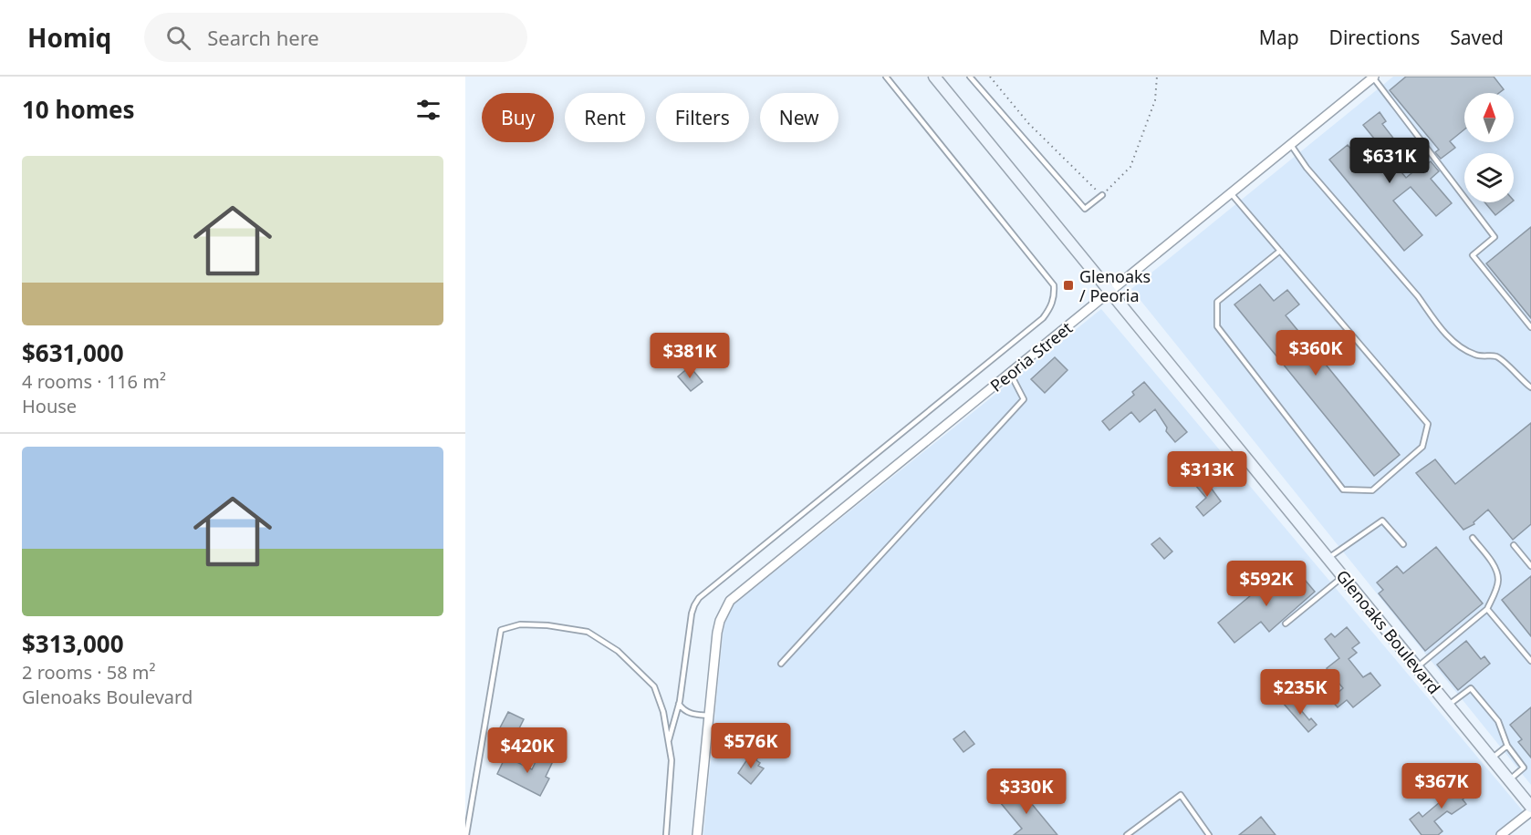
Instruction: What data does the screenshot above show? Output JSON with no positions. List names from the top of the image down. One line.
{"streets":{"main road":["Glenoaks Boulevard"],"street":["Peoria Street"]},"crossings":[["Peoria Street","Glenoaks Boulevard"]],"places":{"transit":["Glenoaks / Peoria"]},"north":"top","page":{"header":"Homiq","search":"Search here","nav":["Map","Directions","Saved"],"heading":"10 homes","chip":["Buy","Rent","Filters","New"],"price":["$631K","$360K","$381K","$313K","$592K","$235K","$576K","$420K","$367K","$330K"],"list":[{"name":"$631,000","note":"4 rooms · 116 m² · House"},{"name":"$313,000","note":"2 rooms · 58 m² · Glenoaks Boulevard"}]}}
